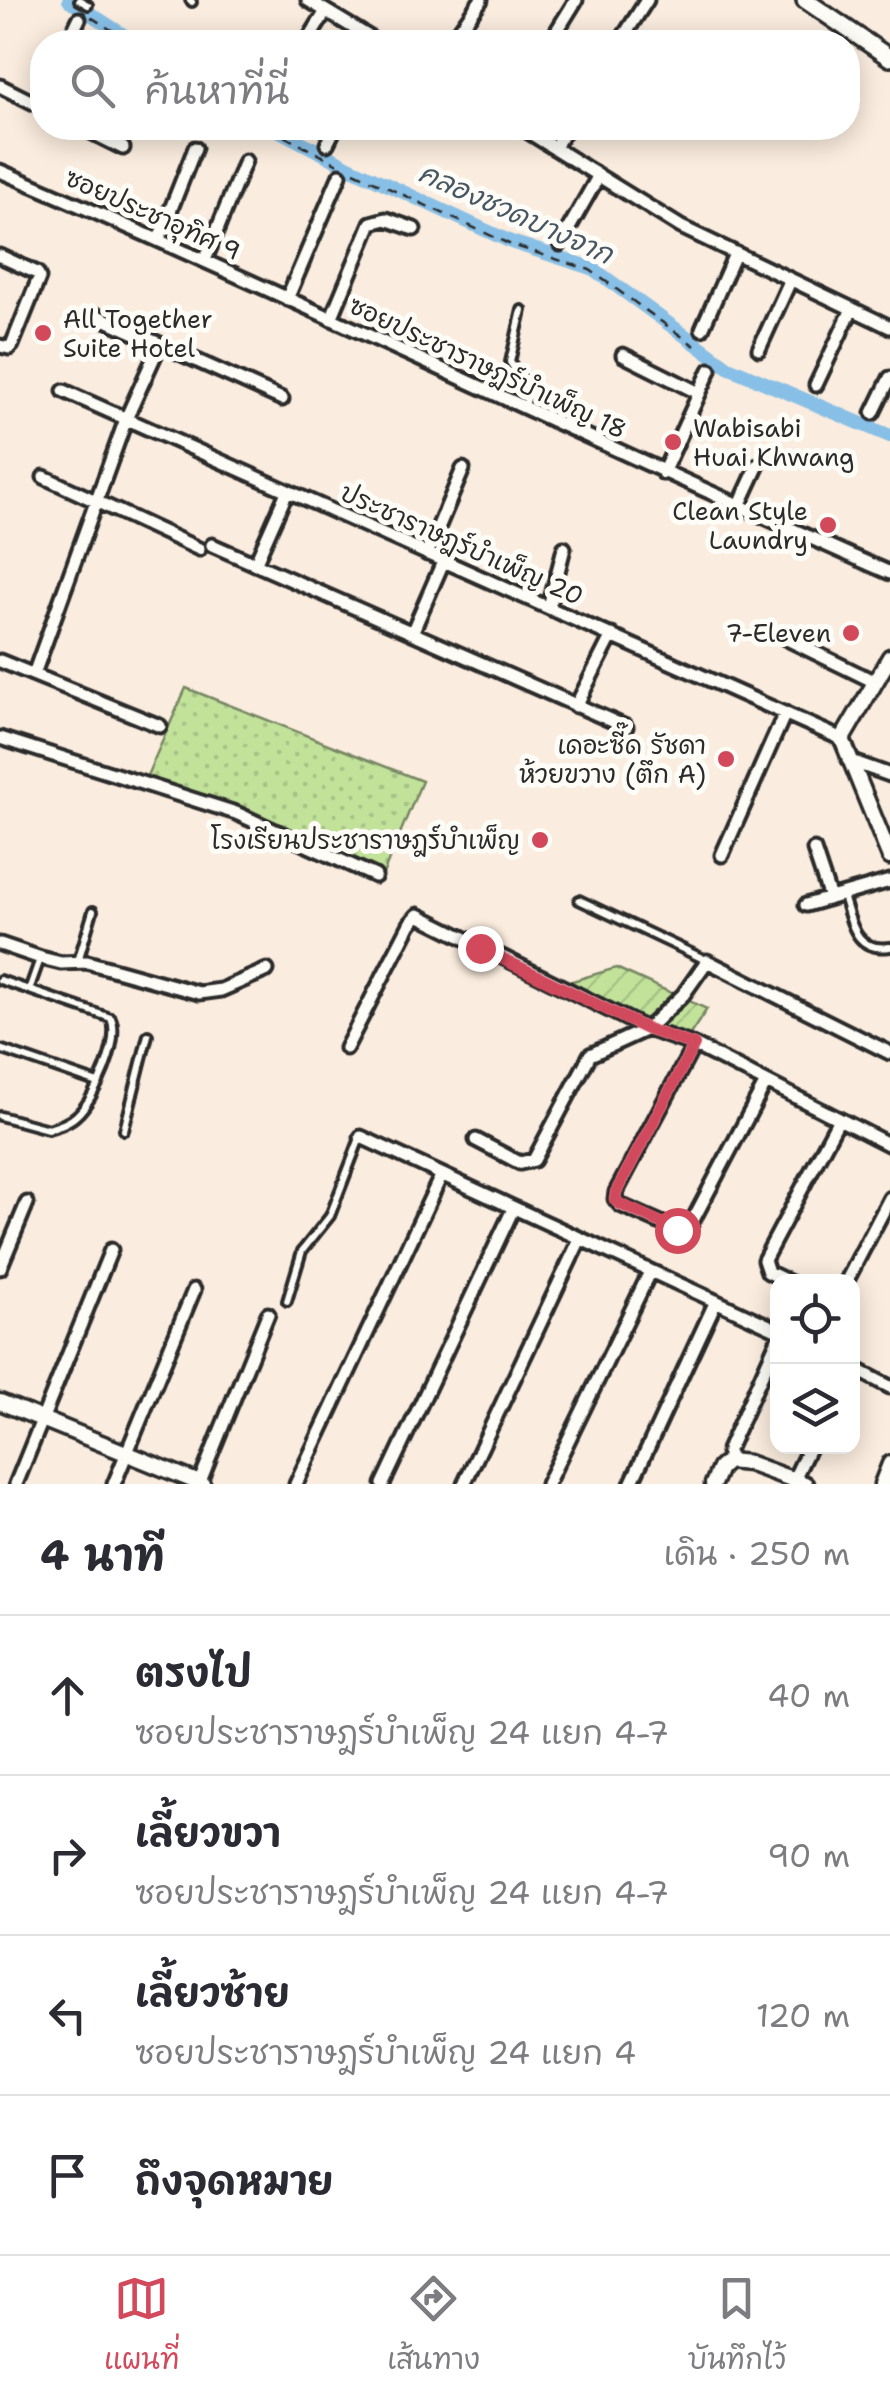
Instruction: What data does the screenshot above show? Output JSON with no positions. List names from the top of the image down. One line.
{"streets":{"street":["ซอยประชาอุทิศ 9","ซอยประชาราษฎร์บำเพ็ญ 18","ประชาราษฎร์บำเพ็ญ 20"]},"crossings":[["ซอยประชาอุทิศ 9","ซอยประชาราษฎร์บำเพ็ญ 18"]],"water":["คลองชวดบางจาก"],"places":["All Together Suite Hotel","Wabisabi Huai Khwang","Clean Style Laundry","7-Eleven","เดอะซี๊ด รัชดา ห้วยขวาง (ตึก A)","โรงเรียนประชาราษฎร์บำเพ็ญ"],"page":{"search":"ค้นหาที่นี่","heading":["4 นาที","เดิน · 250 m"],"list":[["ตรงไป","ซอยประชาราษฎร์บำเพ็ญ 24 แยก 4-7","40 m"],["เลี้ยวขวา","ซอยประชาราษฎร์บำเพ็ญ 24 แยก 4-7","90 m"],["เลี้ยวซ้าย","ซอยประชาราษฎร์บำเพ็ญ 24 แยก 4","120 m"],"ถึงจุดหมาย"],"nav":["แผนที่","เส้นทาง","บันทึกไว้"]}}
